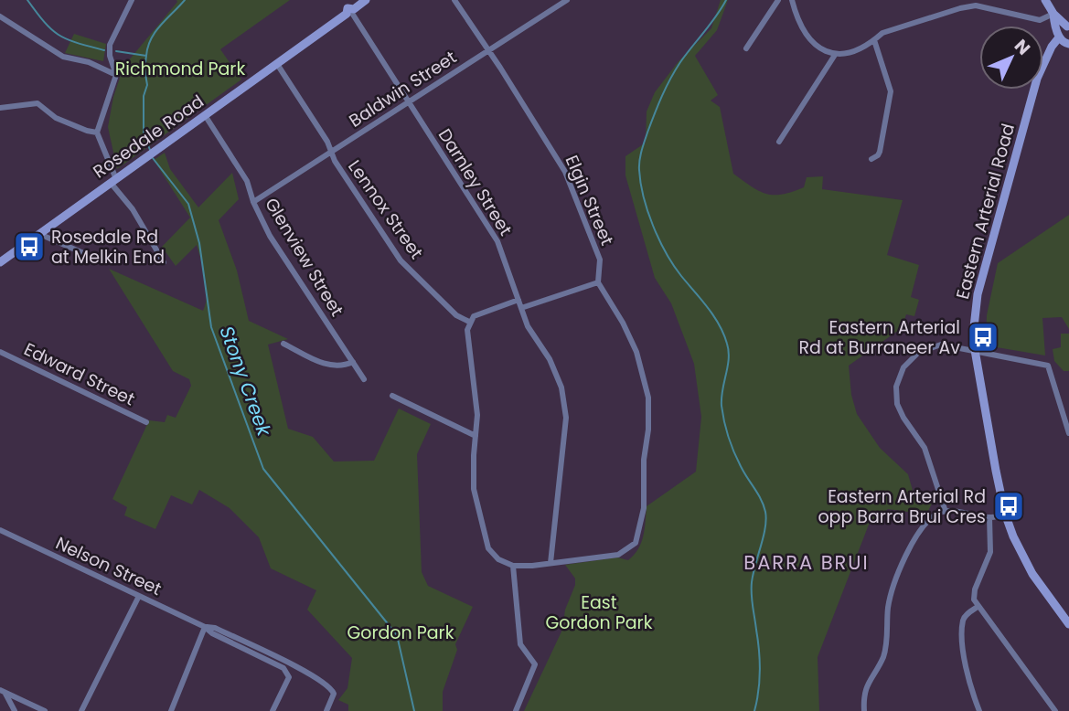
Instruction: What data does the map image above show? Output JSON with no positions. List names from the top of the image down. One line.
{"streets":{"main road":["Rosedale Road","Eastern Arterial Road"],"street":["Baldwin Street","Darnley Street","Elgin Street","Lennox Street","Glenview Street","Edward Street","Nelson Street"]},"crossings":[["Baldwin Street","Darnley Street"],["Baldwin Street","Elgin Street"],["Baldwin Street","Lennox Street"],["Baldwin Street","Glenview Street"],["Rosedale Road","Darnley Street"],["Rosedale Road","Lennox Street"],["Rosedale Road","Glenview Street"],["Darnley Street","Elgin Street"]],"districts":["BARRA BRUI"],"water":["Stony Creek"],"parks":["Richmond Park","East Gordon Park","Gordon Park"],"places":{"bus stop":["Rosedale Rd at Melkin End","Eastern Arterial Rd at Burraneer Av","Eastern Arterial Rd opp Barra Brui Cres"]},"north":"top right"}
